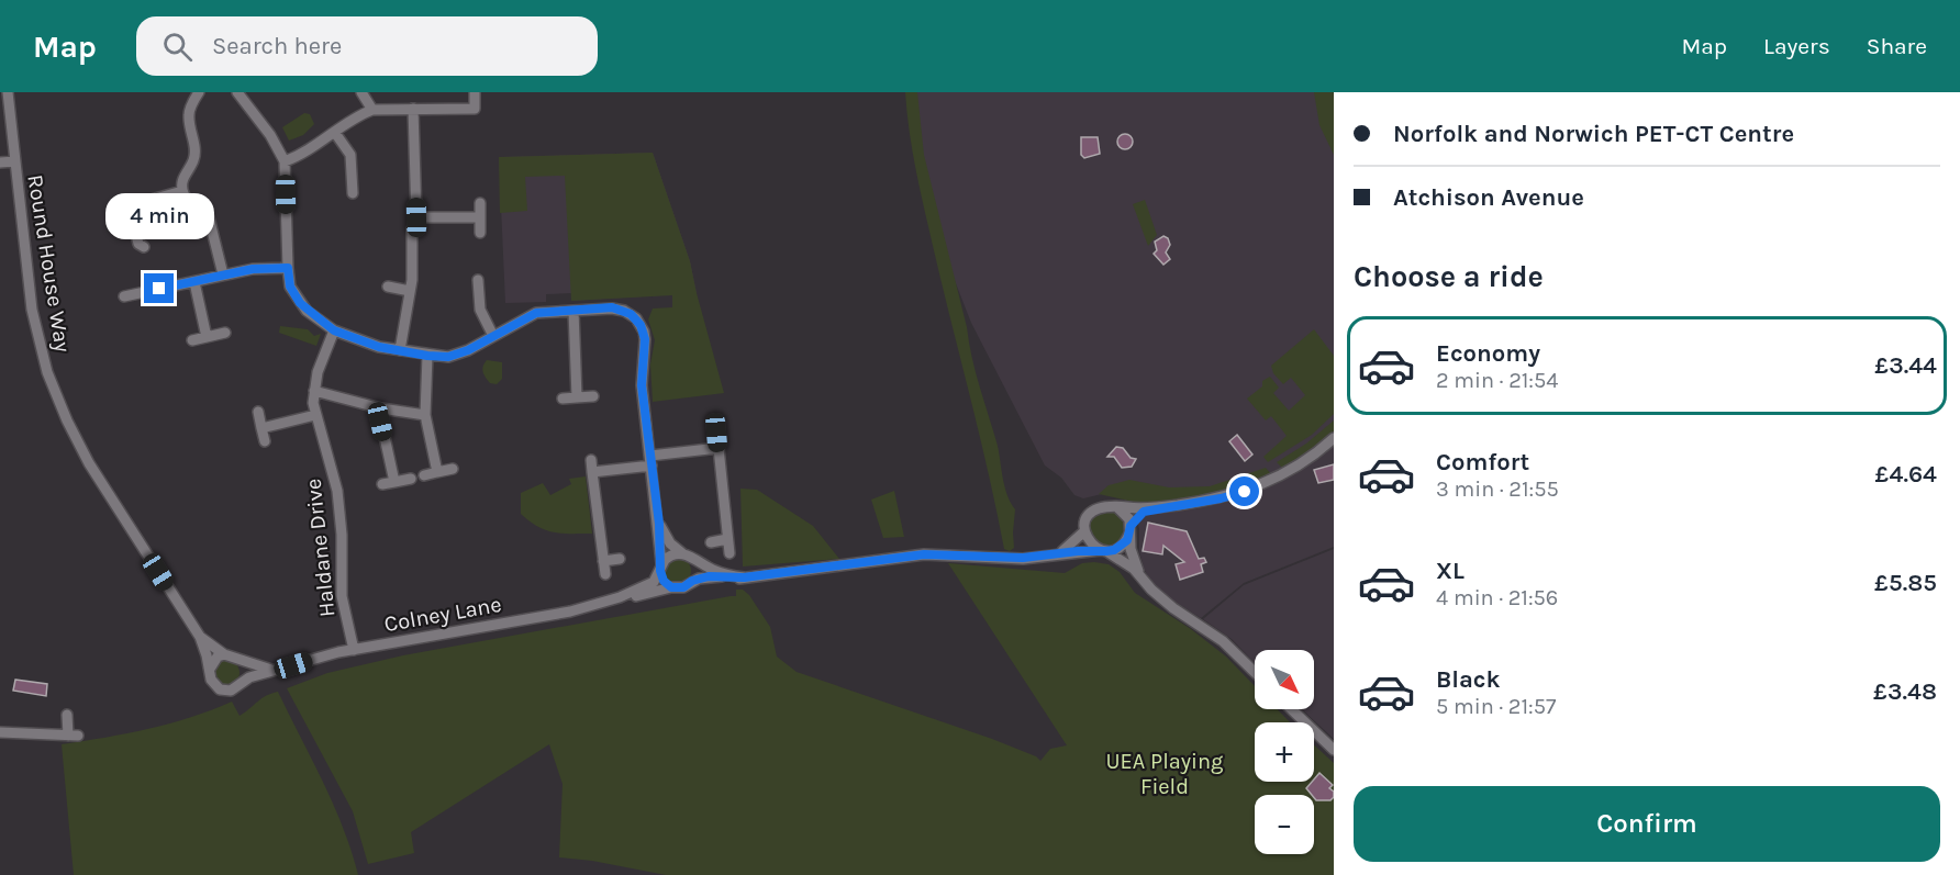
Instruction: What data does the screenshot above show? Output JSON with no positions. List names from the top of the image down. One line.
{"streets":{"street":["Round House Way","Haldane Drive","Colney Lane"]},"crossings":[["Round House Way","Colney Lane"],["Haldane Drive","Colney Lane"]],"parks":["UEA Playing Field"],"north":"bottom right","page":{"header":"Map","search":"Search here","nav":["Map","Layers","Share"],"banner":["Norfolk and Norwich PET-CT Centre","Atchison Avenue"],"bubble":"4 min","heading":"Choose a ride","list":[{"name":"Economy","note":"2 min · 21:54","value":"£3.44"},{"name":"Comfort","note":"3 min · 21:55","value":"£4.64"},{"name":"XL","note":"4 min · 21:56","value":"£5.85"},{"name":"Black","note":"5 min · 21:57","value":"£3.48"}],"map_buttons":["+","−"],"buttons":"Confirm"}}
